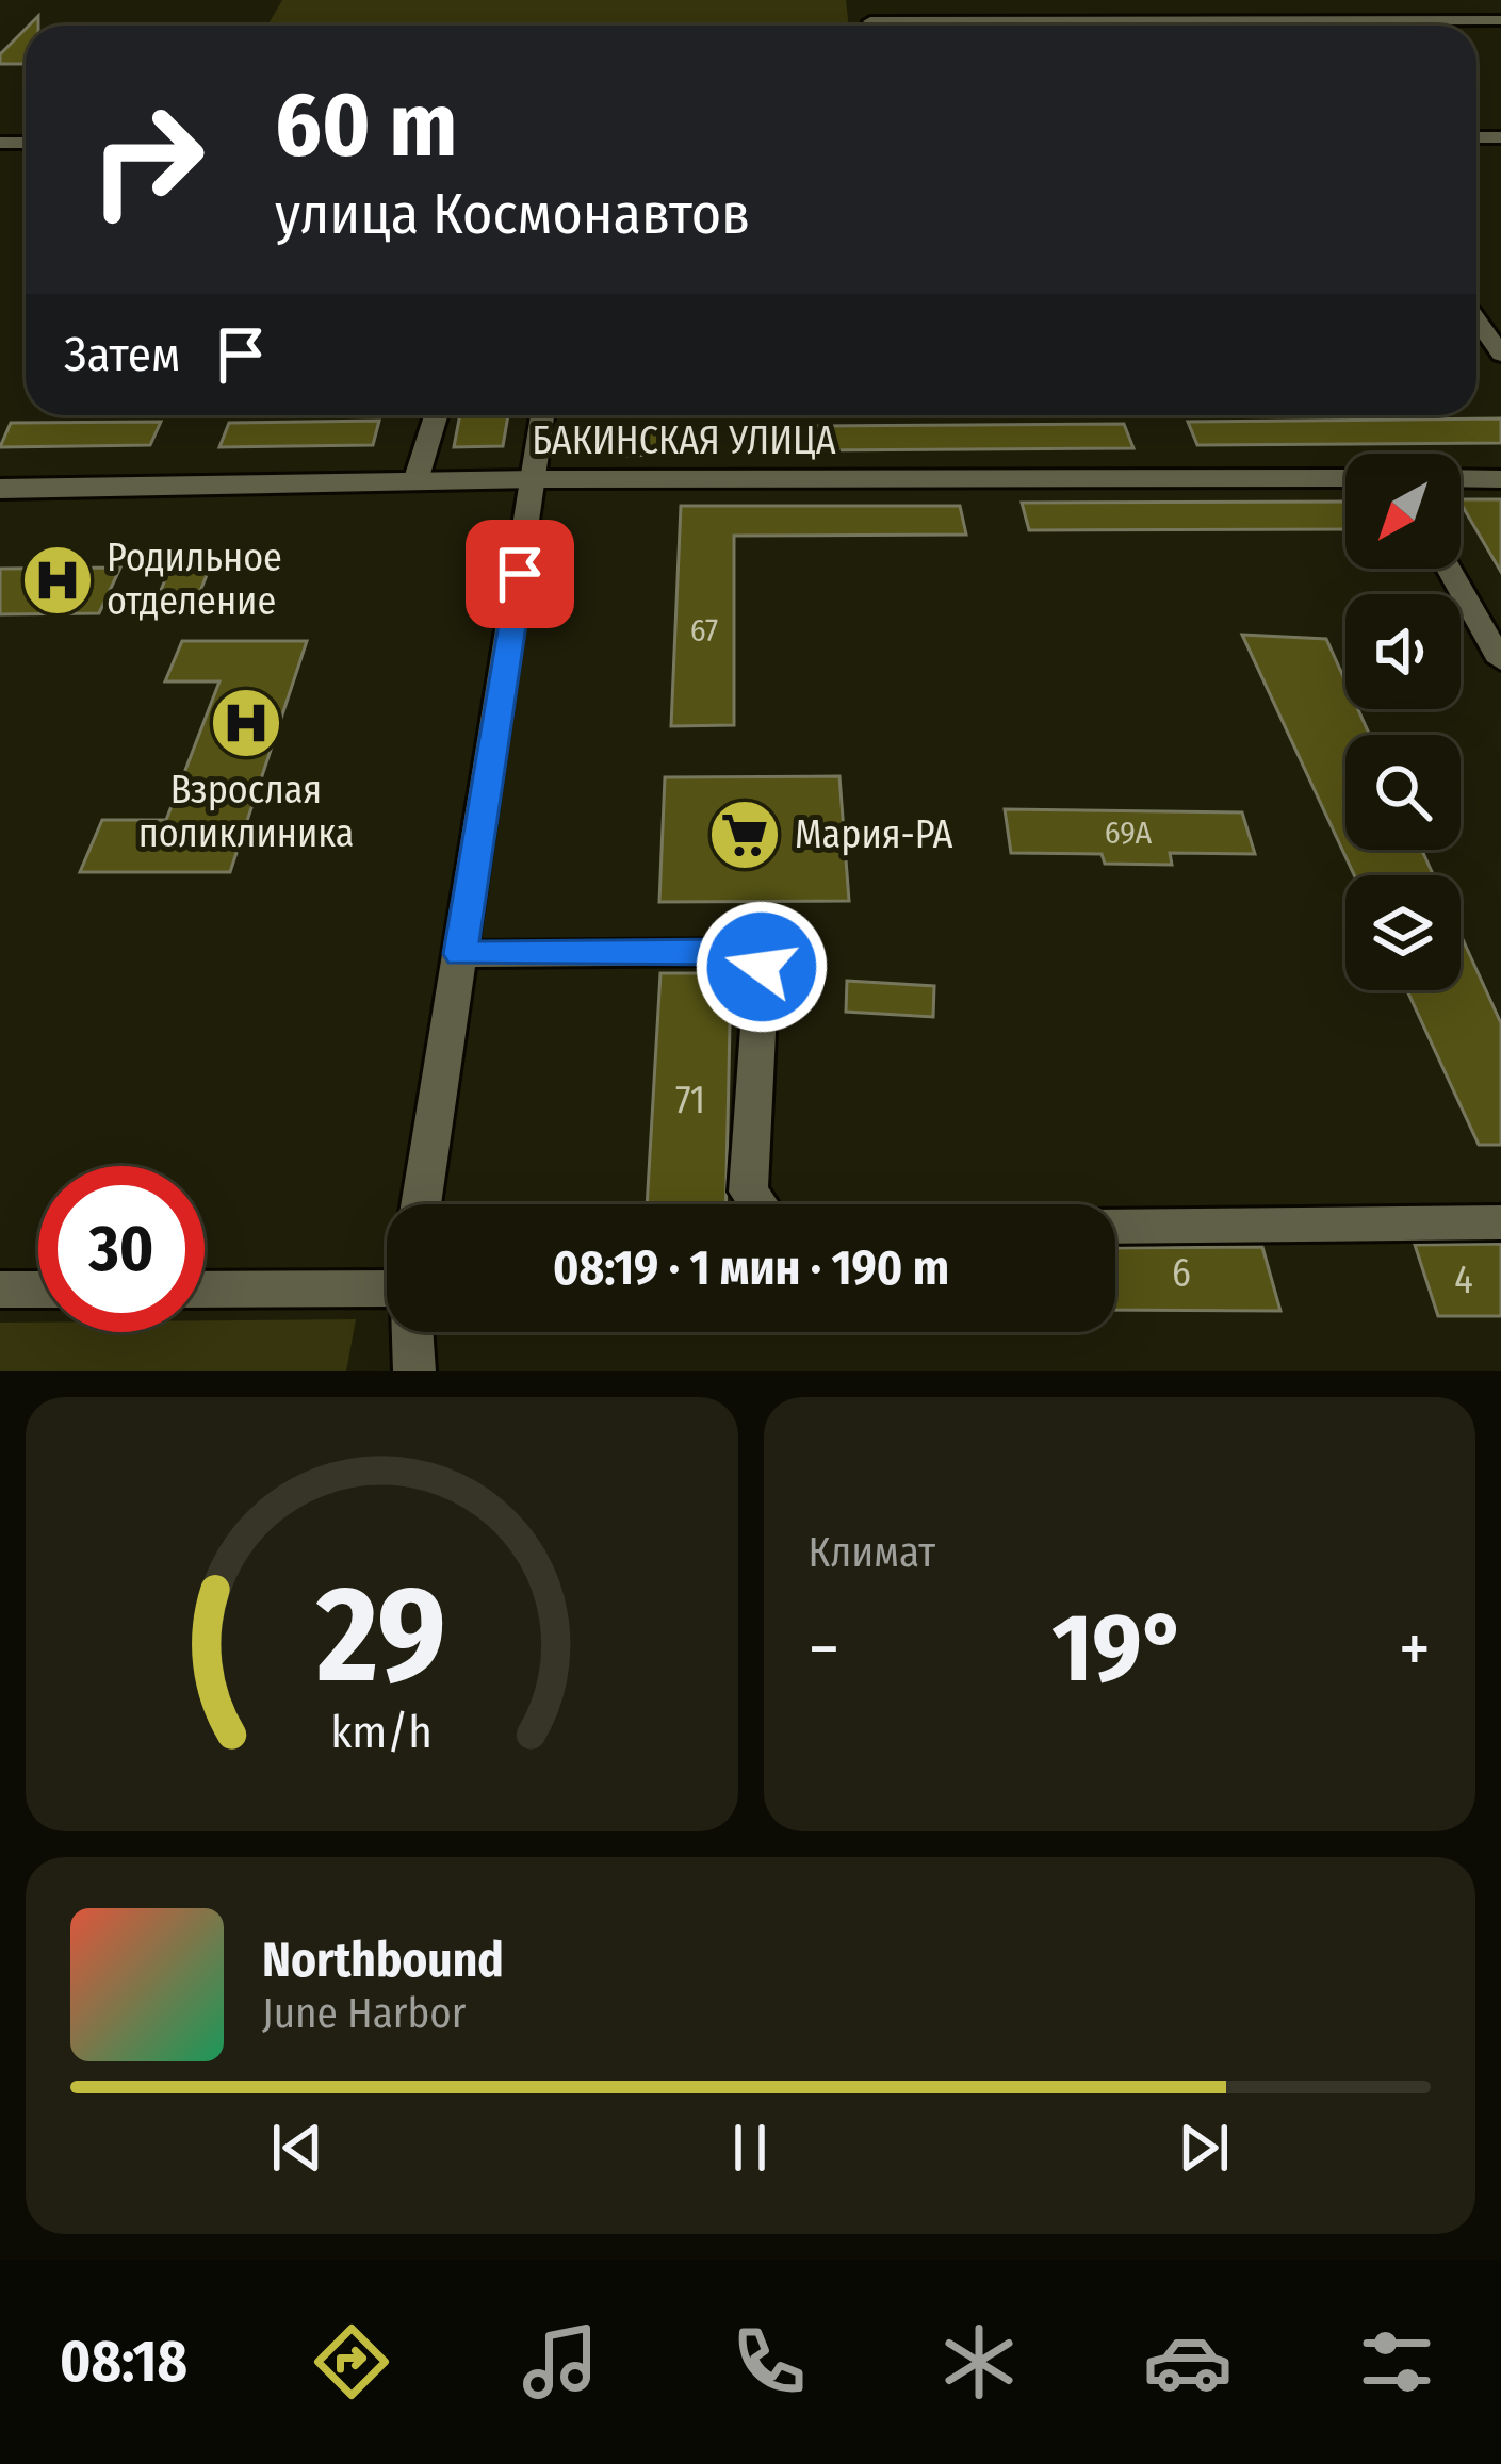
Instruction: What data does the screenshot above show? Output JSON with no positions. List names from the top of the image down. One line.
{"streets":{"street":["БАКИНСКАЯ УЛИЦА"]},"places":{"hospital":["Родильное отделение","Взрослая поликлиника"],"supermarket":["Мария-РА"]},"house_numbers":["67","69А","71","6","4"],"north":"bottom left","page":{"turn":["60 m","улица Космонавтов"],"then":"Затем","limit":"30","trip":"08:19 · 1 мин · 190 m","tile":"Климат","heat":["−","19°","+"],"song":["Northbound","June Harbor"],"tabs":"08:18","gauge":["29","km/h"]}}
